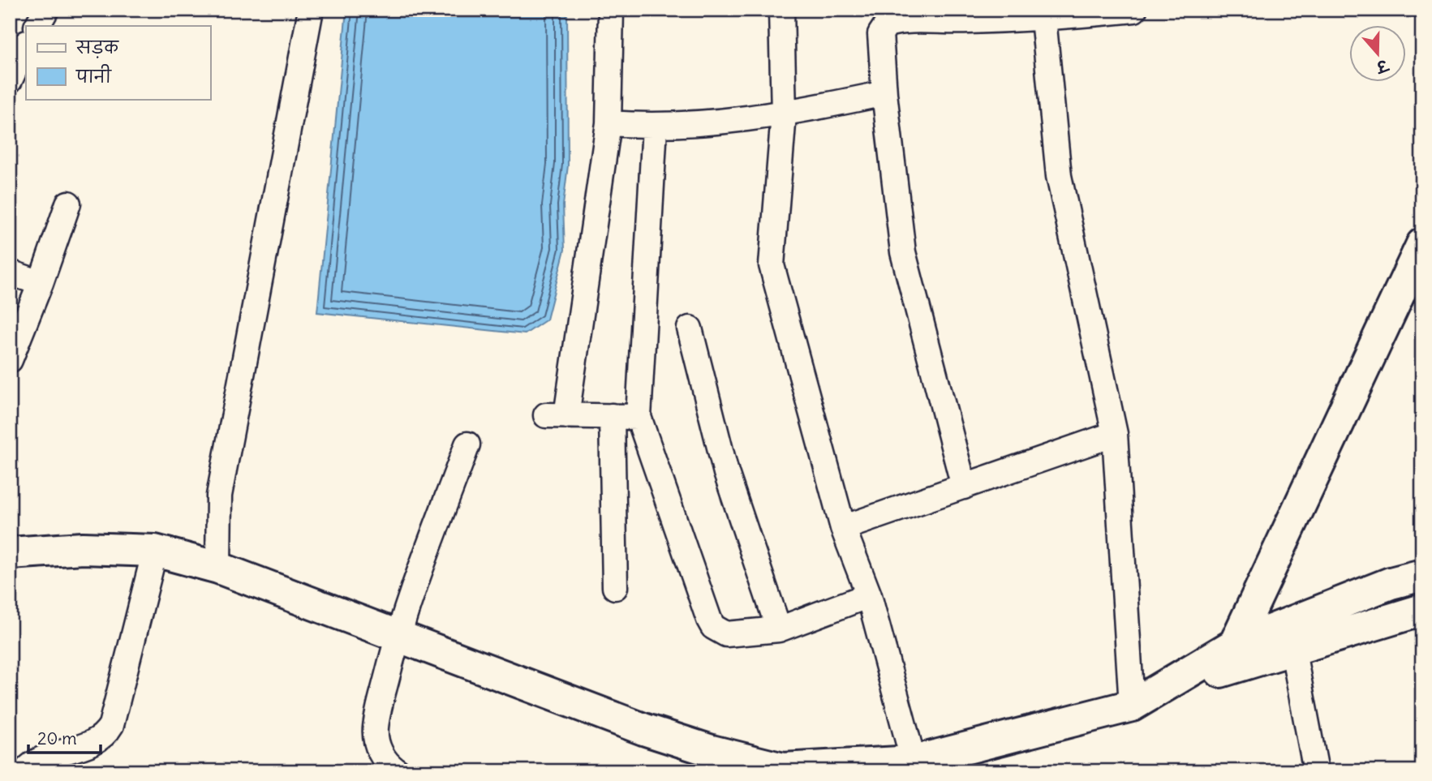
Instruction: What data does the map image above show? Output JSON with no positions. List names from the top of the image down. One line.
{"legend":["सड़क","पानी"],"scale_bar":"20 m","north":"bottom"}
